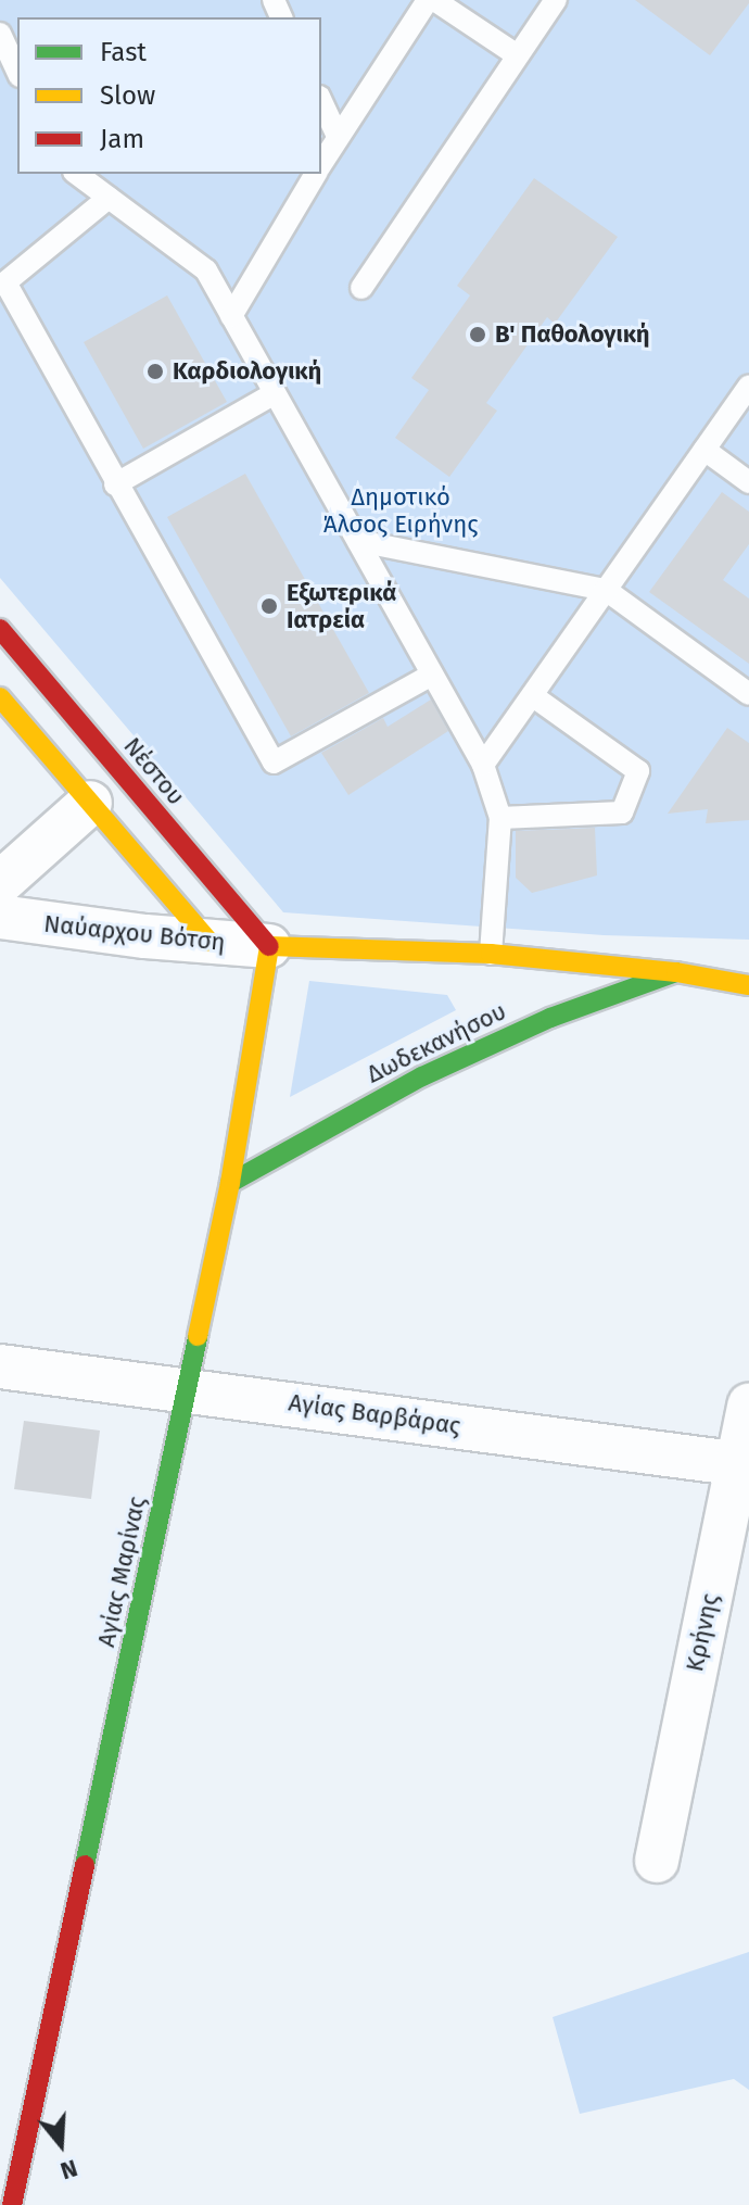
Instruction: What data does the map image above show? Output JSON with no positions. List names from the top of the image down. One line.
{"streets":{"street":["Νέστου","Ναύαρχου Βότση","Δωδεκανήσου","Αγίας Βαρβάρας","Αγίας Μαρίνας","Κρήνης"]},"crossings":[["Νέστου","Ναύαρχου Βότση"],["Νέστου","Αγίας Μαρίνας"],["Ναύαρχου Βότση","Αγίας Μαρίνας"],["Δωδεκανήσου","Αγίας Μαρίνας"],["Αγίας Βαρβάρας","Αγίας Μαρίνας"],["Αγίας Βαρβάρας","Κρήνης"]],"parks":["Δημοτικό Άλσος Ειρήνης"],"places":["Β' Παθολογική","Καρδιολογική","Εξωτερικά Ιατρεία"],"legend":["Fast","Slow","Jam"],"north":"bottom"}
